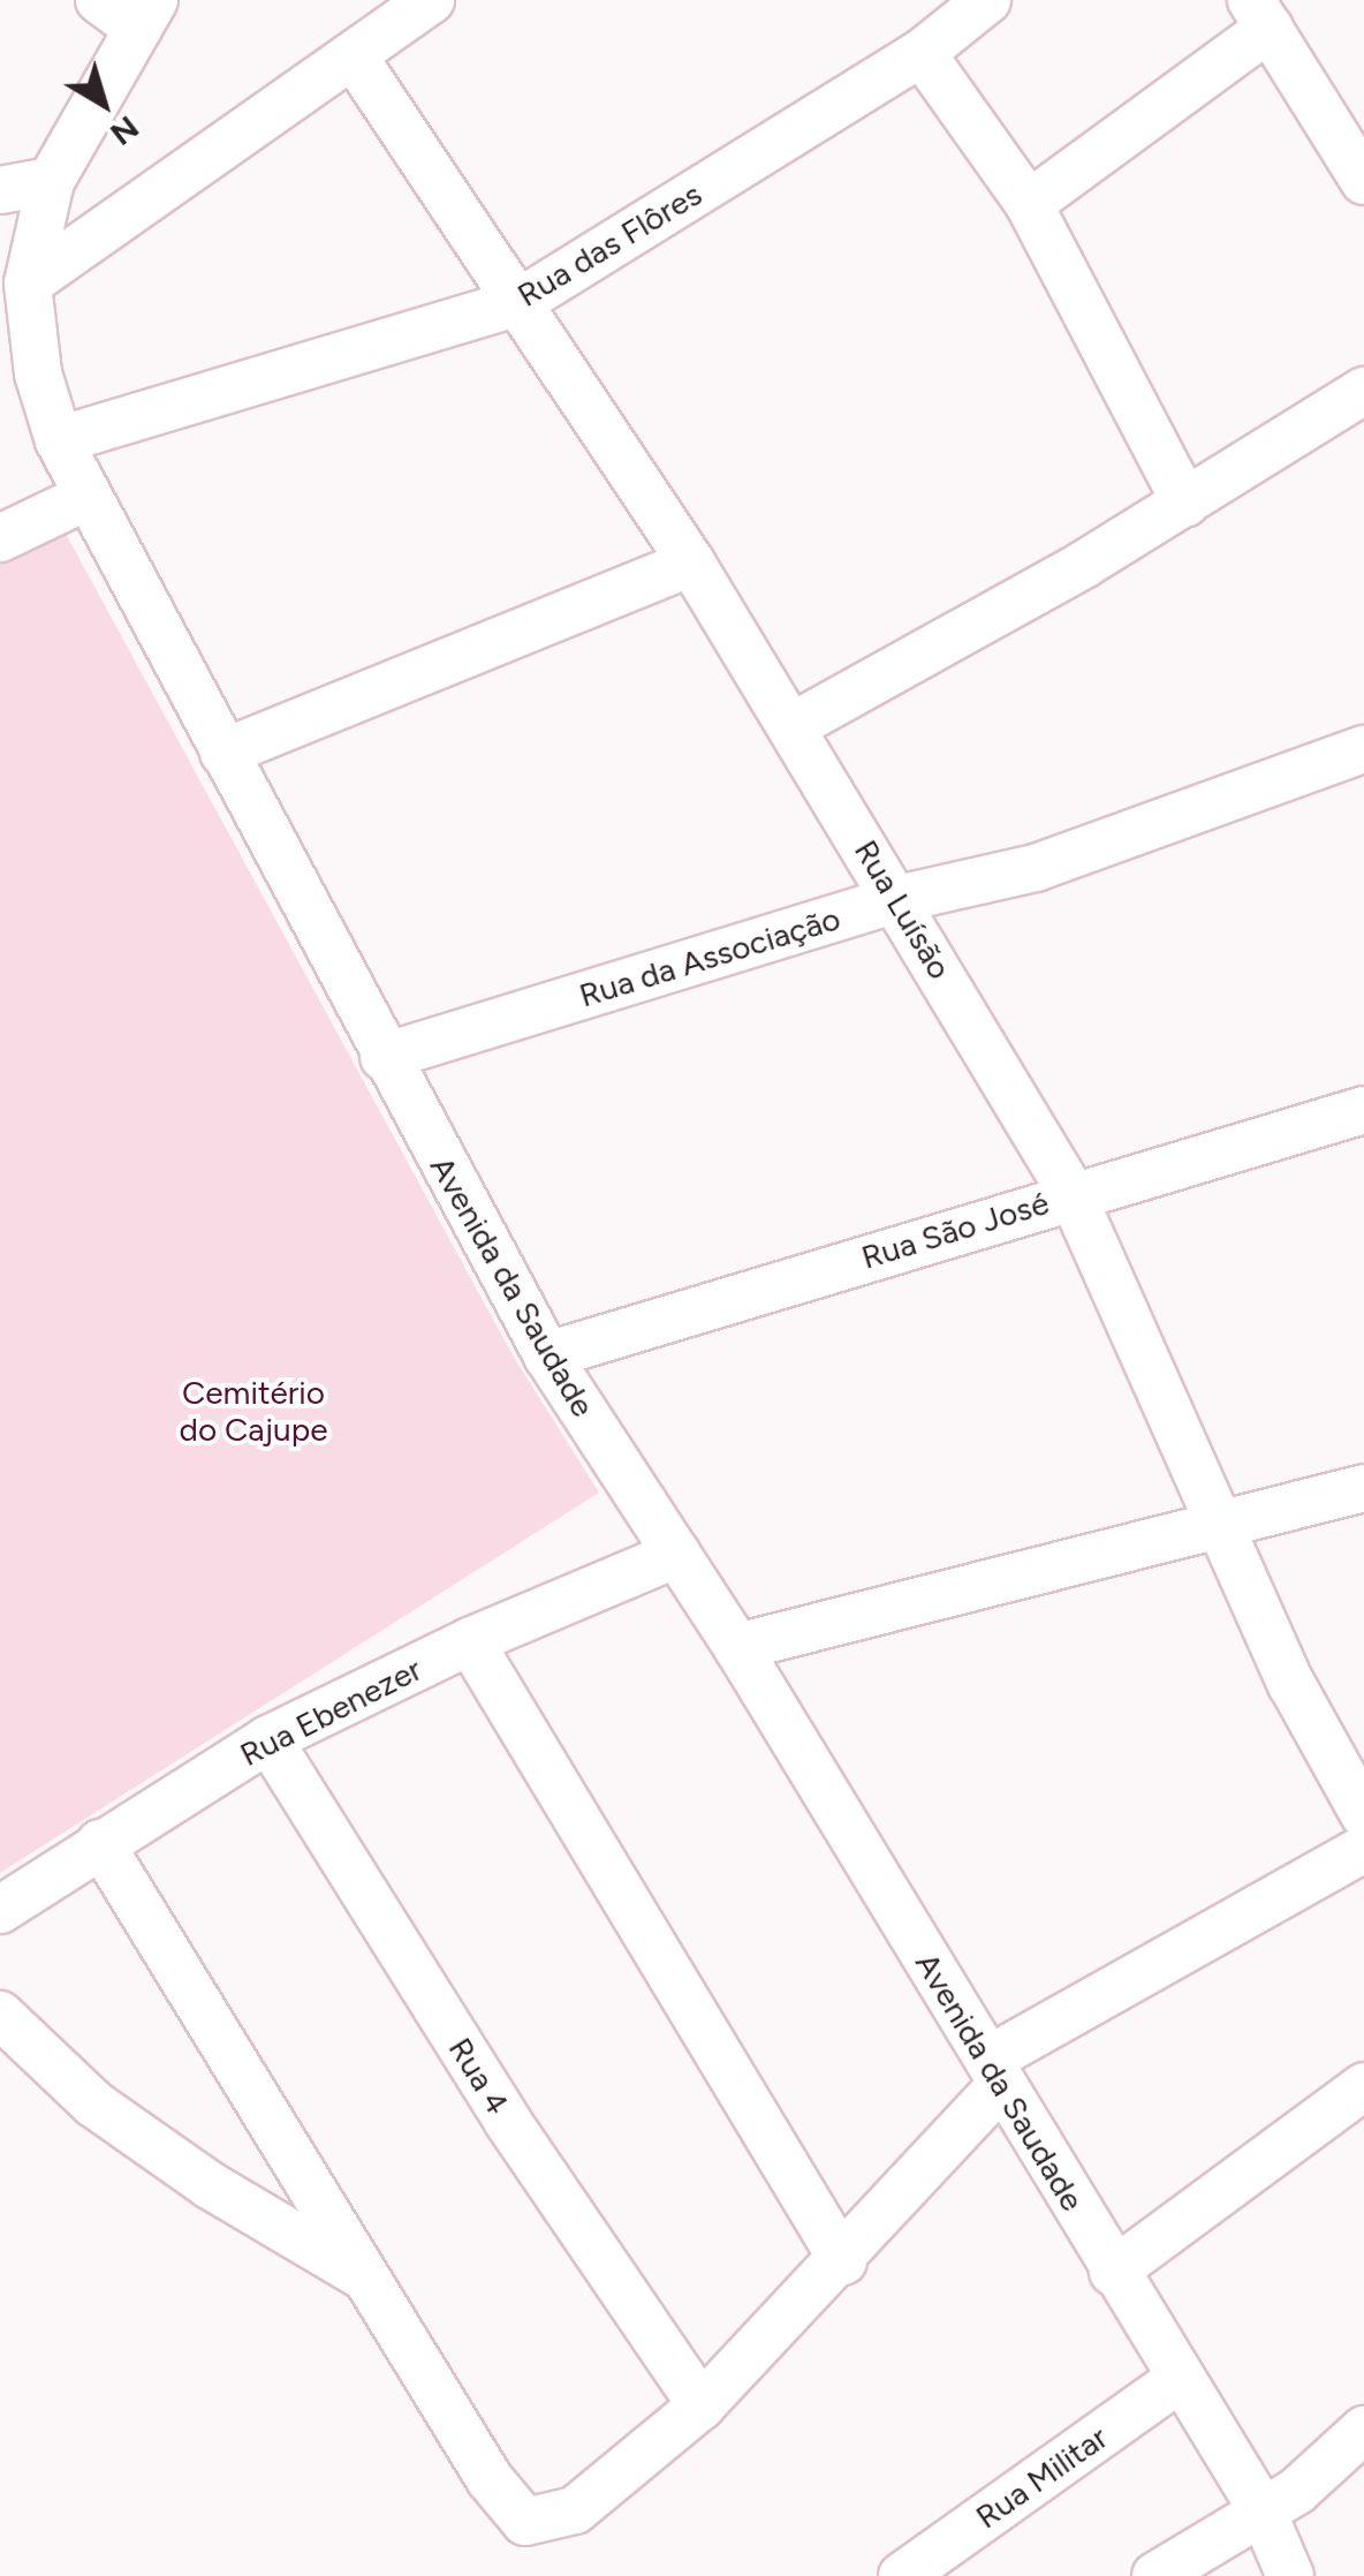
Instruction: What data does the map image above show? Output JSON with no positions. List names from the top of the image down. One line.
{"streets":{"street":["Rua das Flôres","Rua Luísão","Rua da Associação","Rua São José","Avenida da Saudade","Rua Ebenezer","Rua 4","Rua Militar"]},"crossings":[["Rua das Flôres","Rua Luísão"],["Rua das Flôres","Avenida da Saudade"],["Rua Luísão","Rua da Associação"],["Rua Luísão","Rua São José"],["Rua da Associação","Avenida da Saudade"],["Rua São José","Avenida da Saudade"],["Avenida da Saudade","Rua Ebenezer"],["Avenida da Saudade","Rua Militar"],["Rua Ebenezer","Rua 4"]],"parks":["Cemitério do Cajupe"],"north":"bottom right"}
